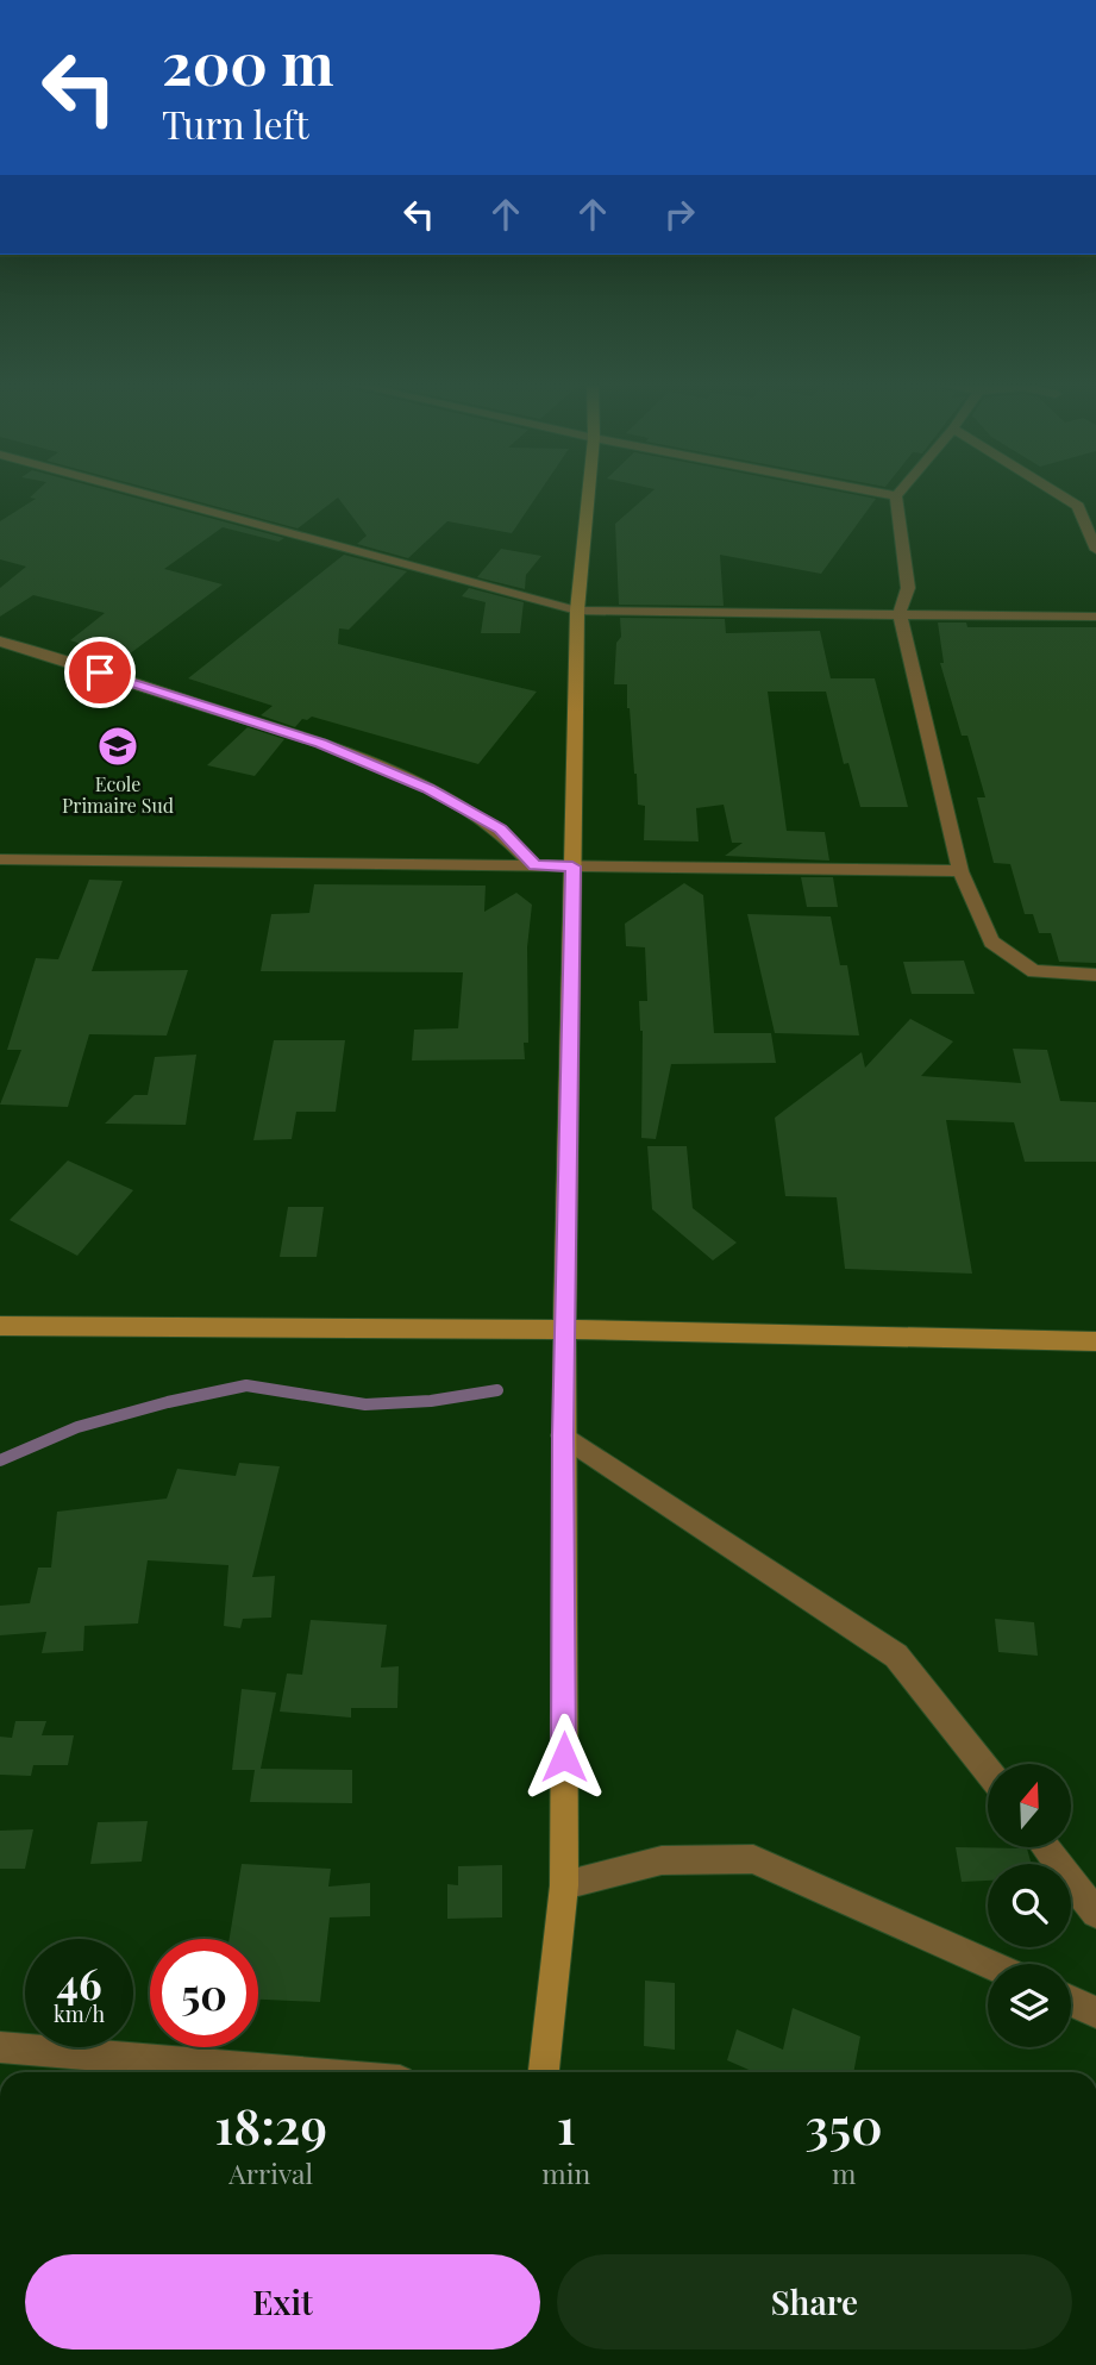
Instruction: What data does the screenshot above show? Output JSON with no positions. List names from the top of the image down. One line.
{"places":{"school or university":["Ecole Primaire Sud"]},"north":"top","page":{"turn":["200 m","Turn left"],"speed":"46 km/h","limit":"50","eta":["18:29","Arrival","1","min","350","m"],"buttons":["Exit","Share"]}}
